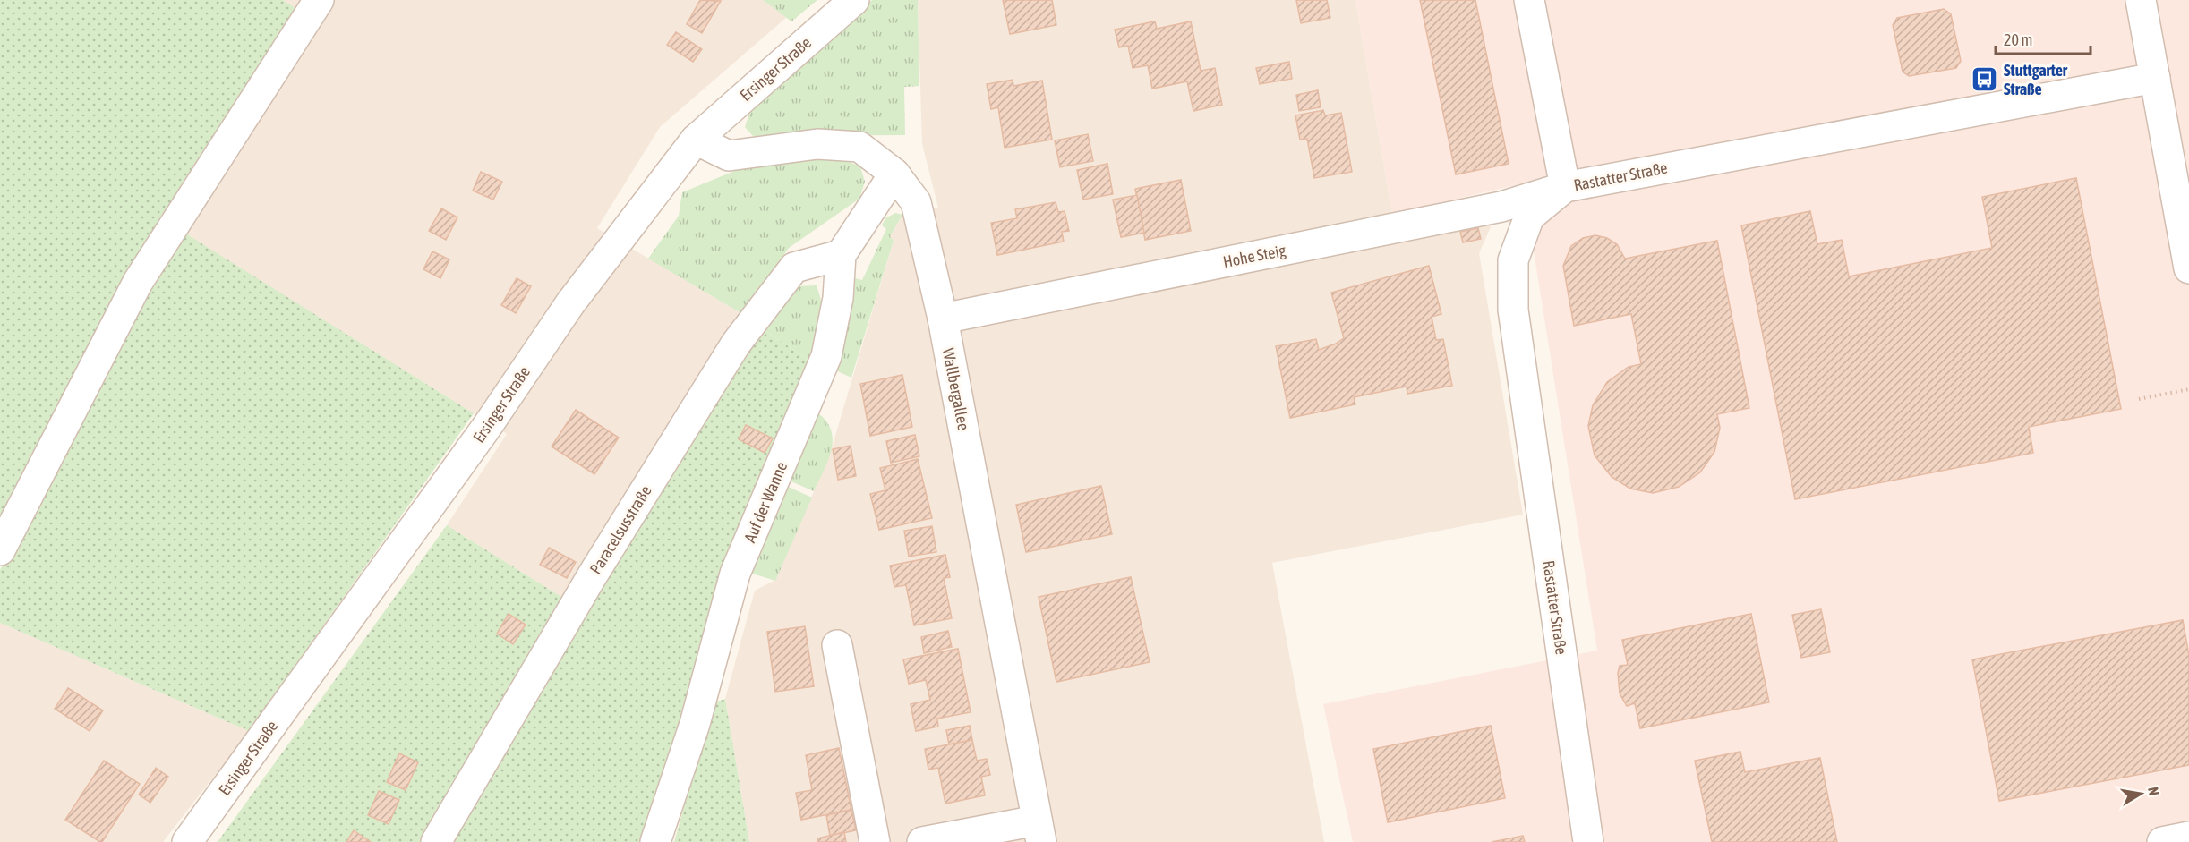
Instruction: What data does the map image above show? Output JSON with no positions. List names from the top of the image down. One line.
{"streets":{"street":["Ersinger Straße","Rastatter Straße","Hohe Steig","Wallbergallee","Auf der Wanne","Paracelsusstraße"]},"crossings":[["Ersinger Straße","Wallbergallee"],["Rastatter Straße","Hohe Steig"],["Hohe Steig","Wallbergallee"],["Wallbergallee","Auf der Wanne"],["Auf der Wanne","Paracelsusstraße"]],"places":{"bus stop":["Stuttgarter Straße"]},"scale_bar":"20 m","north":"right"}
